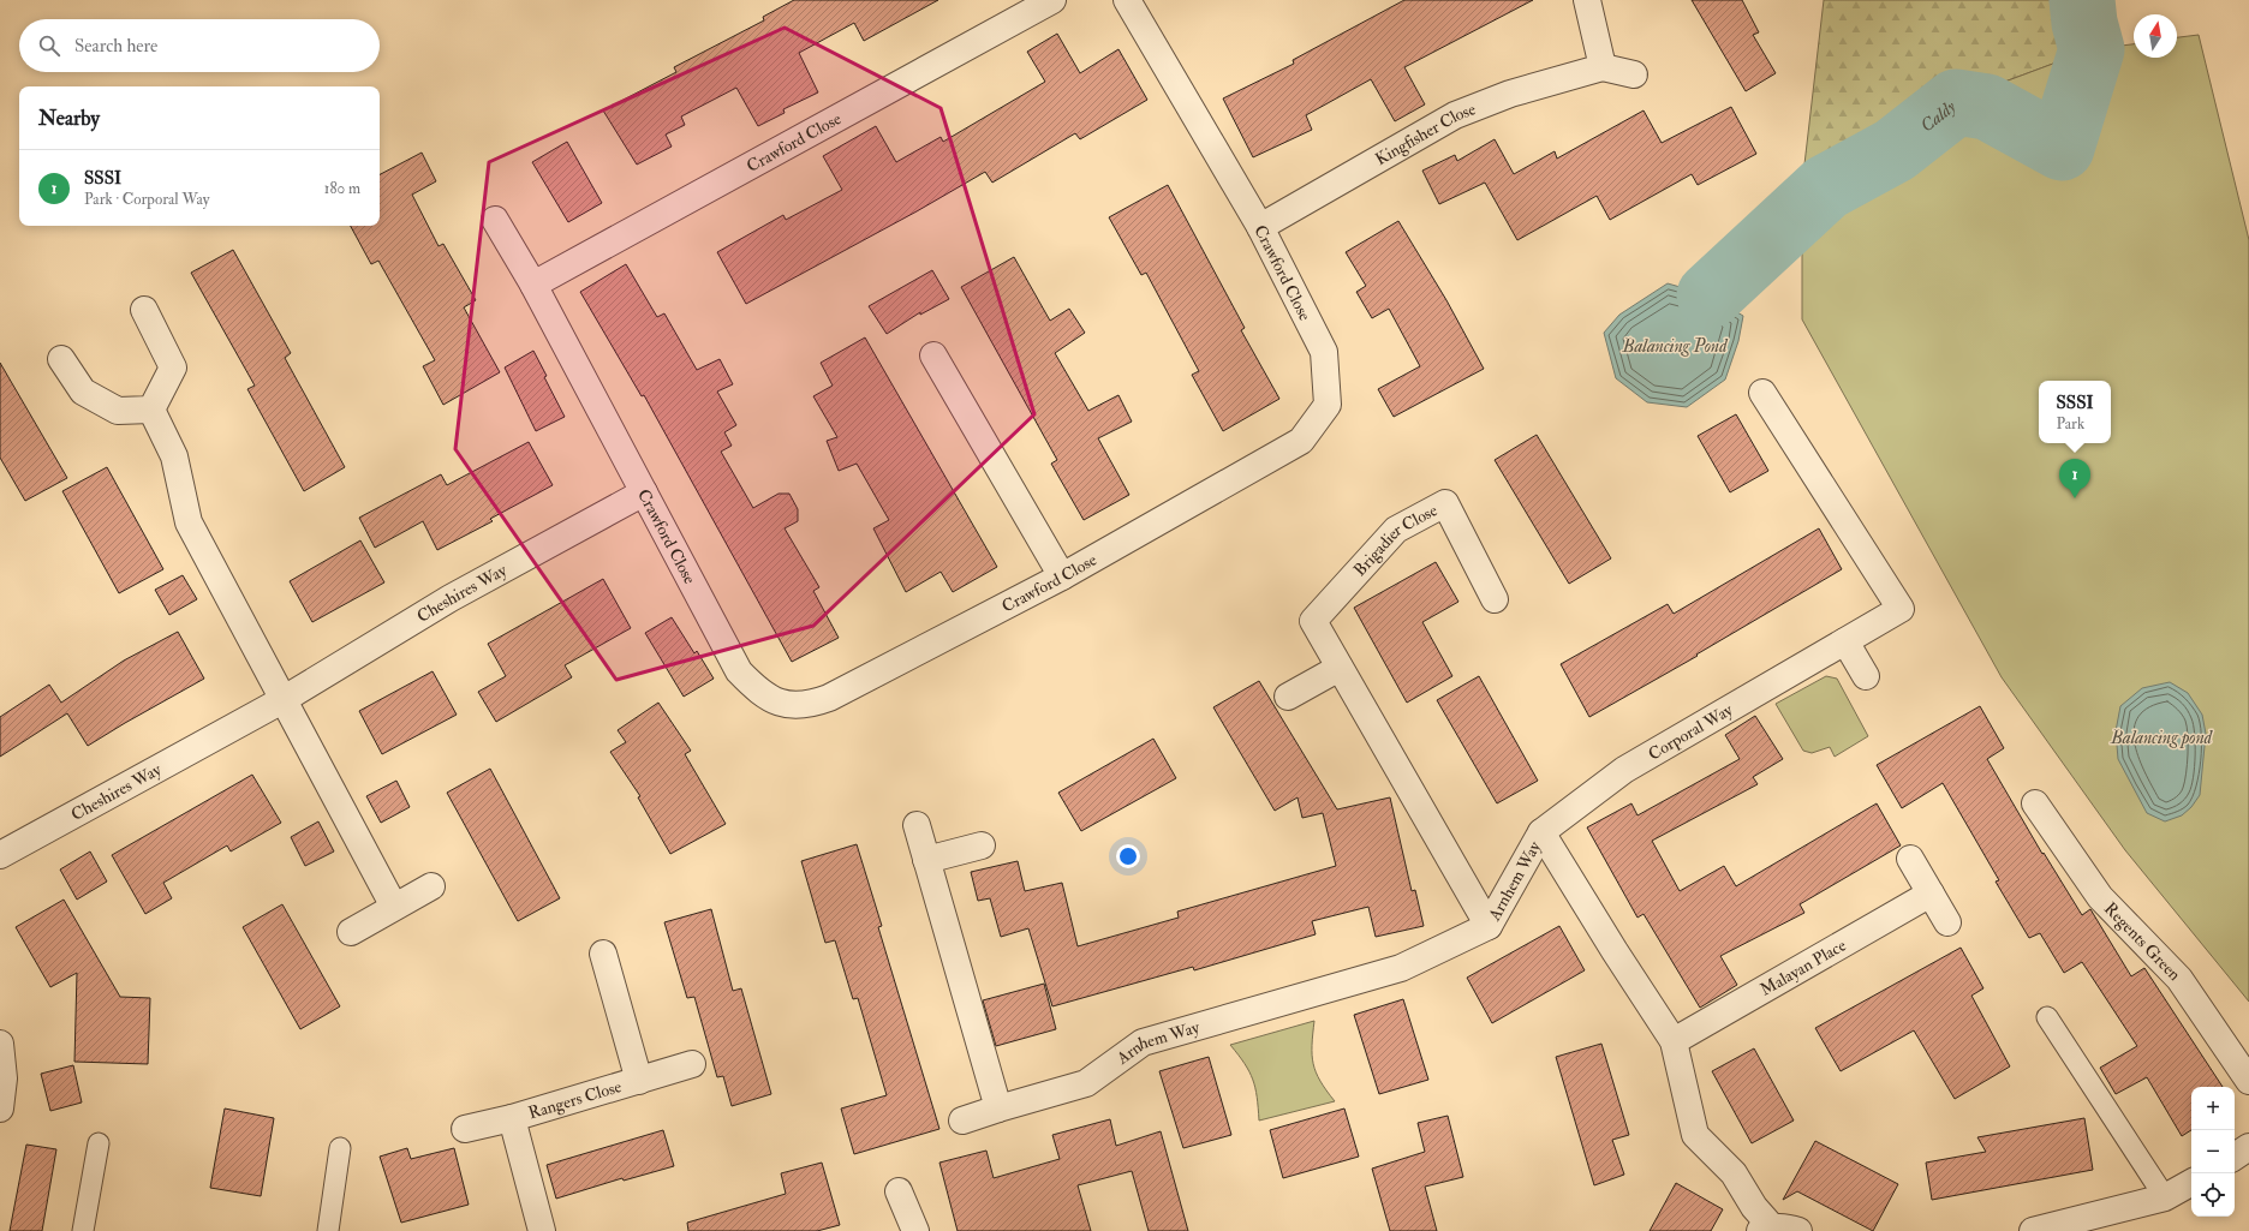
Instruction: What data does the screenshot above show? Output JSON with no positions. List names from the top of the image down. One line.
{"streets":{"street":["Kingfisher Close","Crawford Close","Brigadier Close","Cheshires Way","Corporal Way","Arnhem Way","Regents Green","Malayan Place","Rangers Close"]},"crossings":[["Kingfisher Close","Crawford Close"],["Crawford Close","Cheshires Way"],["Brigadier Close","Arnhem Way"],["Corporal Way","Arnhem Way"],["Arnhem Way","Malayan Place"]],"water":["Caldy","Balancing Pond","Balancing pond"],"north":"top","page":{"search":"Search here","heading":"Nearby","list":[{"mark":"1","name":"SSSI","note":"Park · Corporal Way","value":"180 m"}],"popup":["SSSI","Park"],"pins":"1","map_buttons":["+","−"]}}
